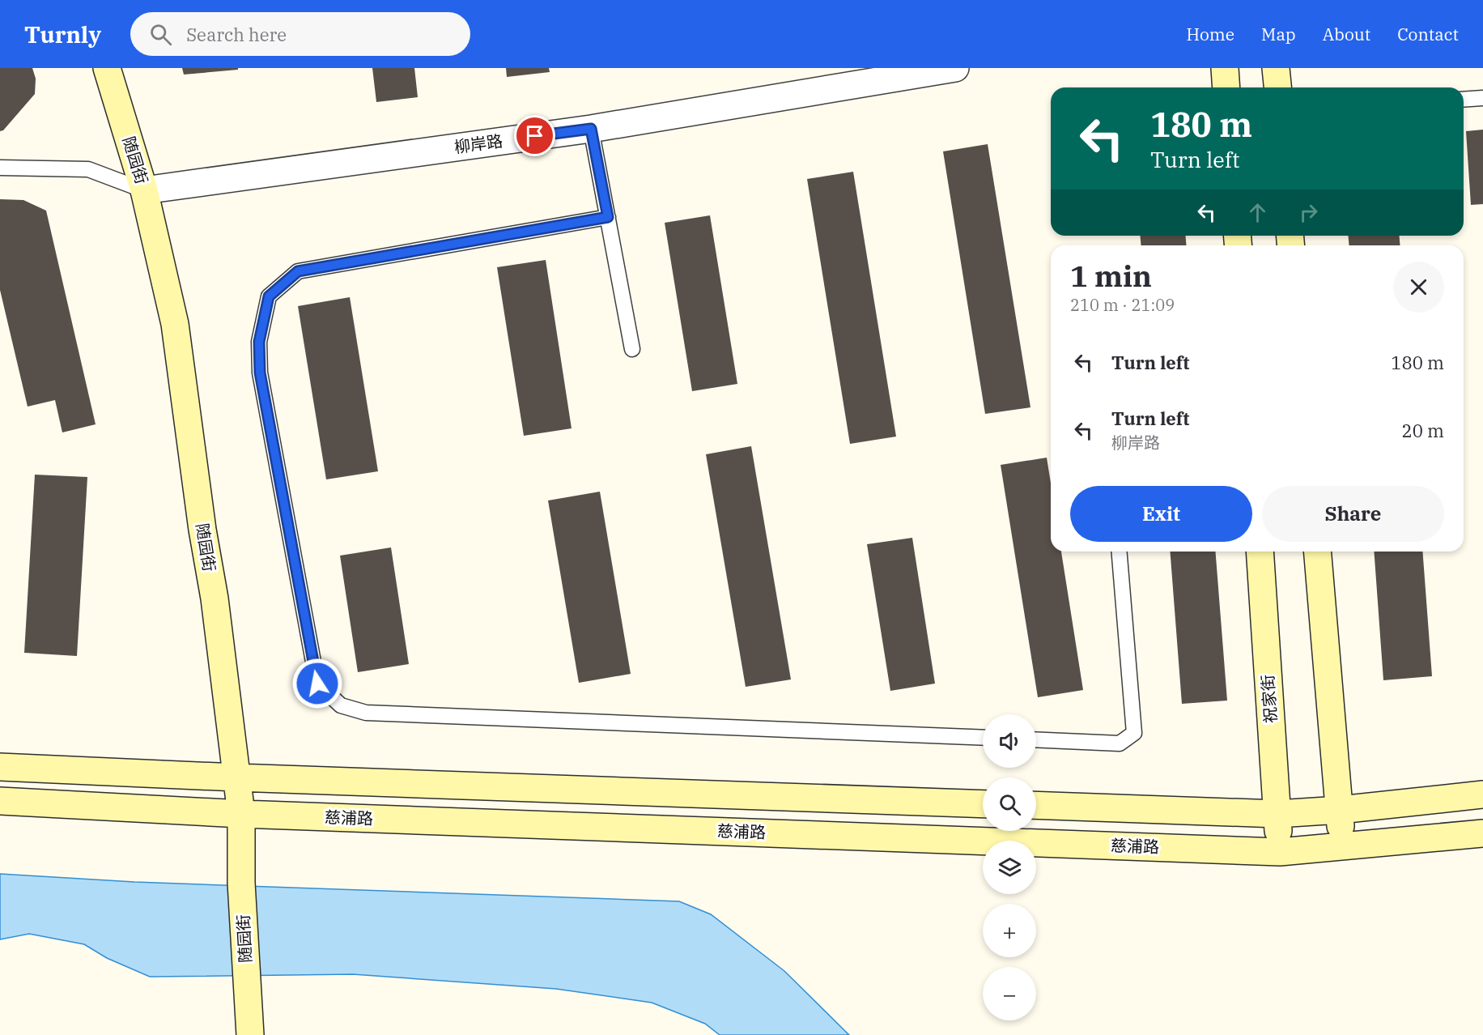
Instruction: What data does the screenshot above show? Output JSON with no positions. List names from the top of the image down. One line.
{"streets":{"street":["柳岸路","随园街","祝家街","慈浦路"]},"crossings":[["柳岸路","随园街"],["随园街","慈浦路"],["祝家街","慈浦路"]],"page":{"header":"Turnly","search":"Search here","nav":["Home","Map","About","Contact"],"turn":["180 m","Turn left"],"heading":["1 min","210 m · 21:09"],"list":[{"name":"Turn left","value":"180 m"},{"name":"Turn left","note":"柳岸路","value":"20 m"}],"buttons":["Exit","Share"],"map_buttons":["+","−"]}}
